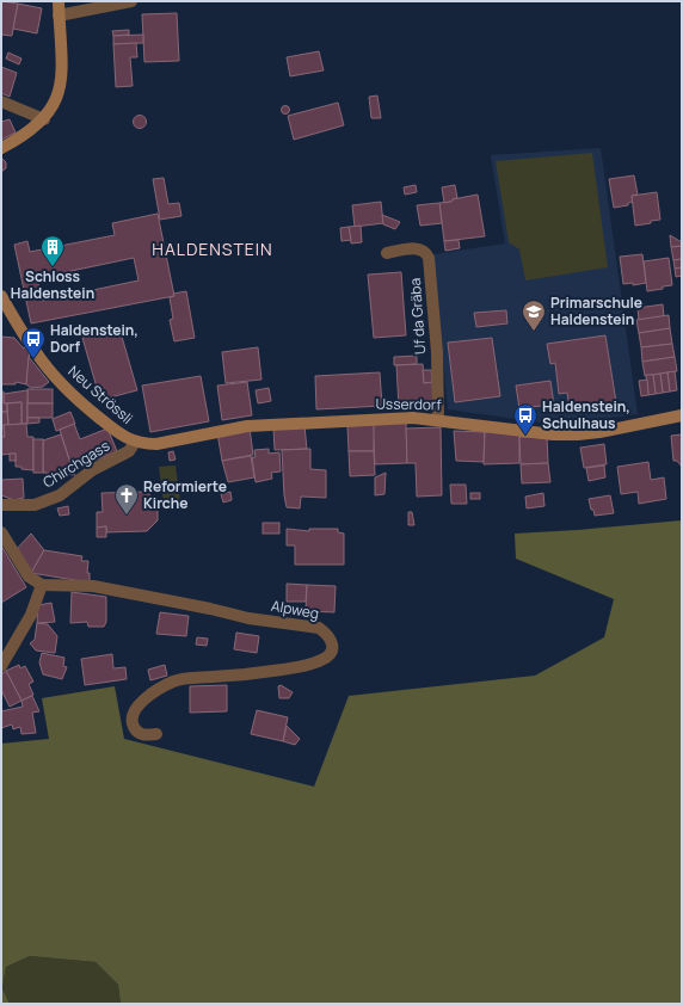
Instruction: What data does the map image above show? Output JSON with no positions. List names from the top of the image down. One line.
{"streets":{"street":["Uf da Gräba","Neu Strössli","Usserdorf","Chirchgass","Alpweg"]},"crossings":[["Uf da Gräba","Usserdorf"],["Neu Strössli","Usserdorf"],["Neu Strössli","Chirchgass"],["Usserdorf","Chirchgass"]],"districts":["HALDENSTEIN"],"places":{"building":["Schloss Haldenstein"],"school or university":["Primarschule Haldenstein"],"bus stop":["Haldenstein, Dorf","Haldenstein, Schulhaus"],"church":["Reformierte Kirche"]}}
